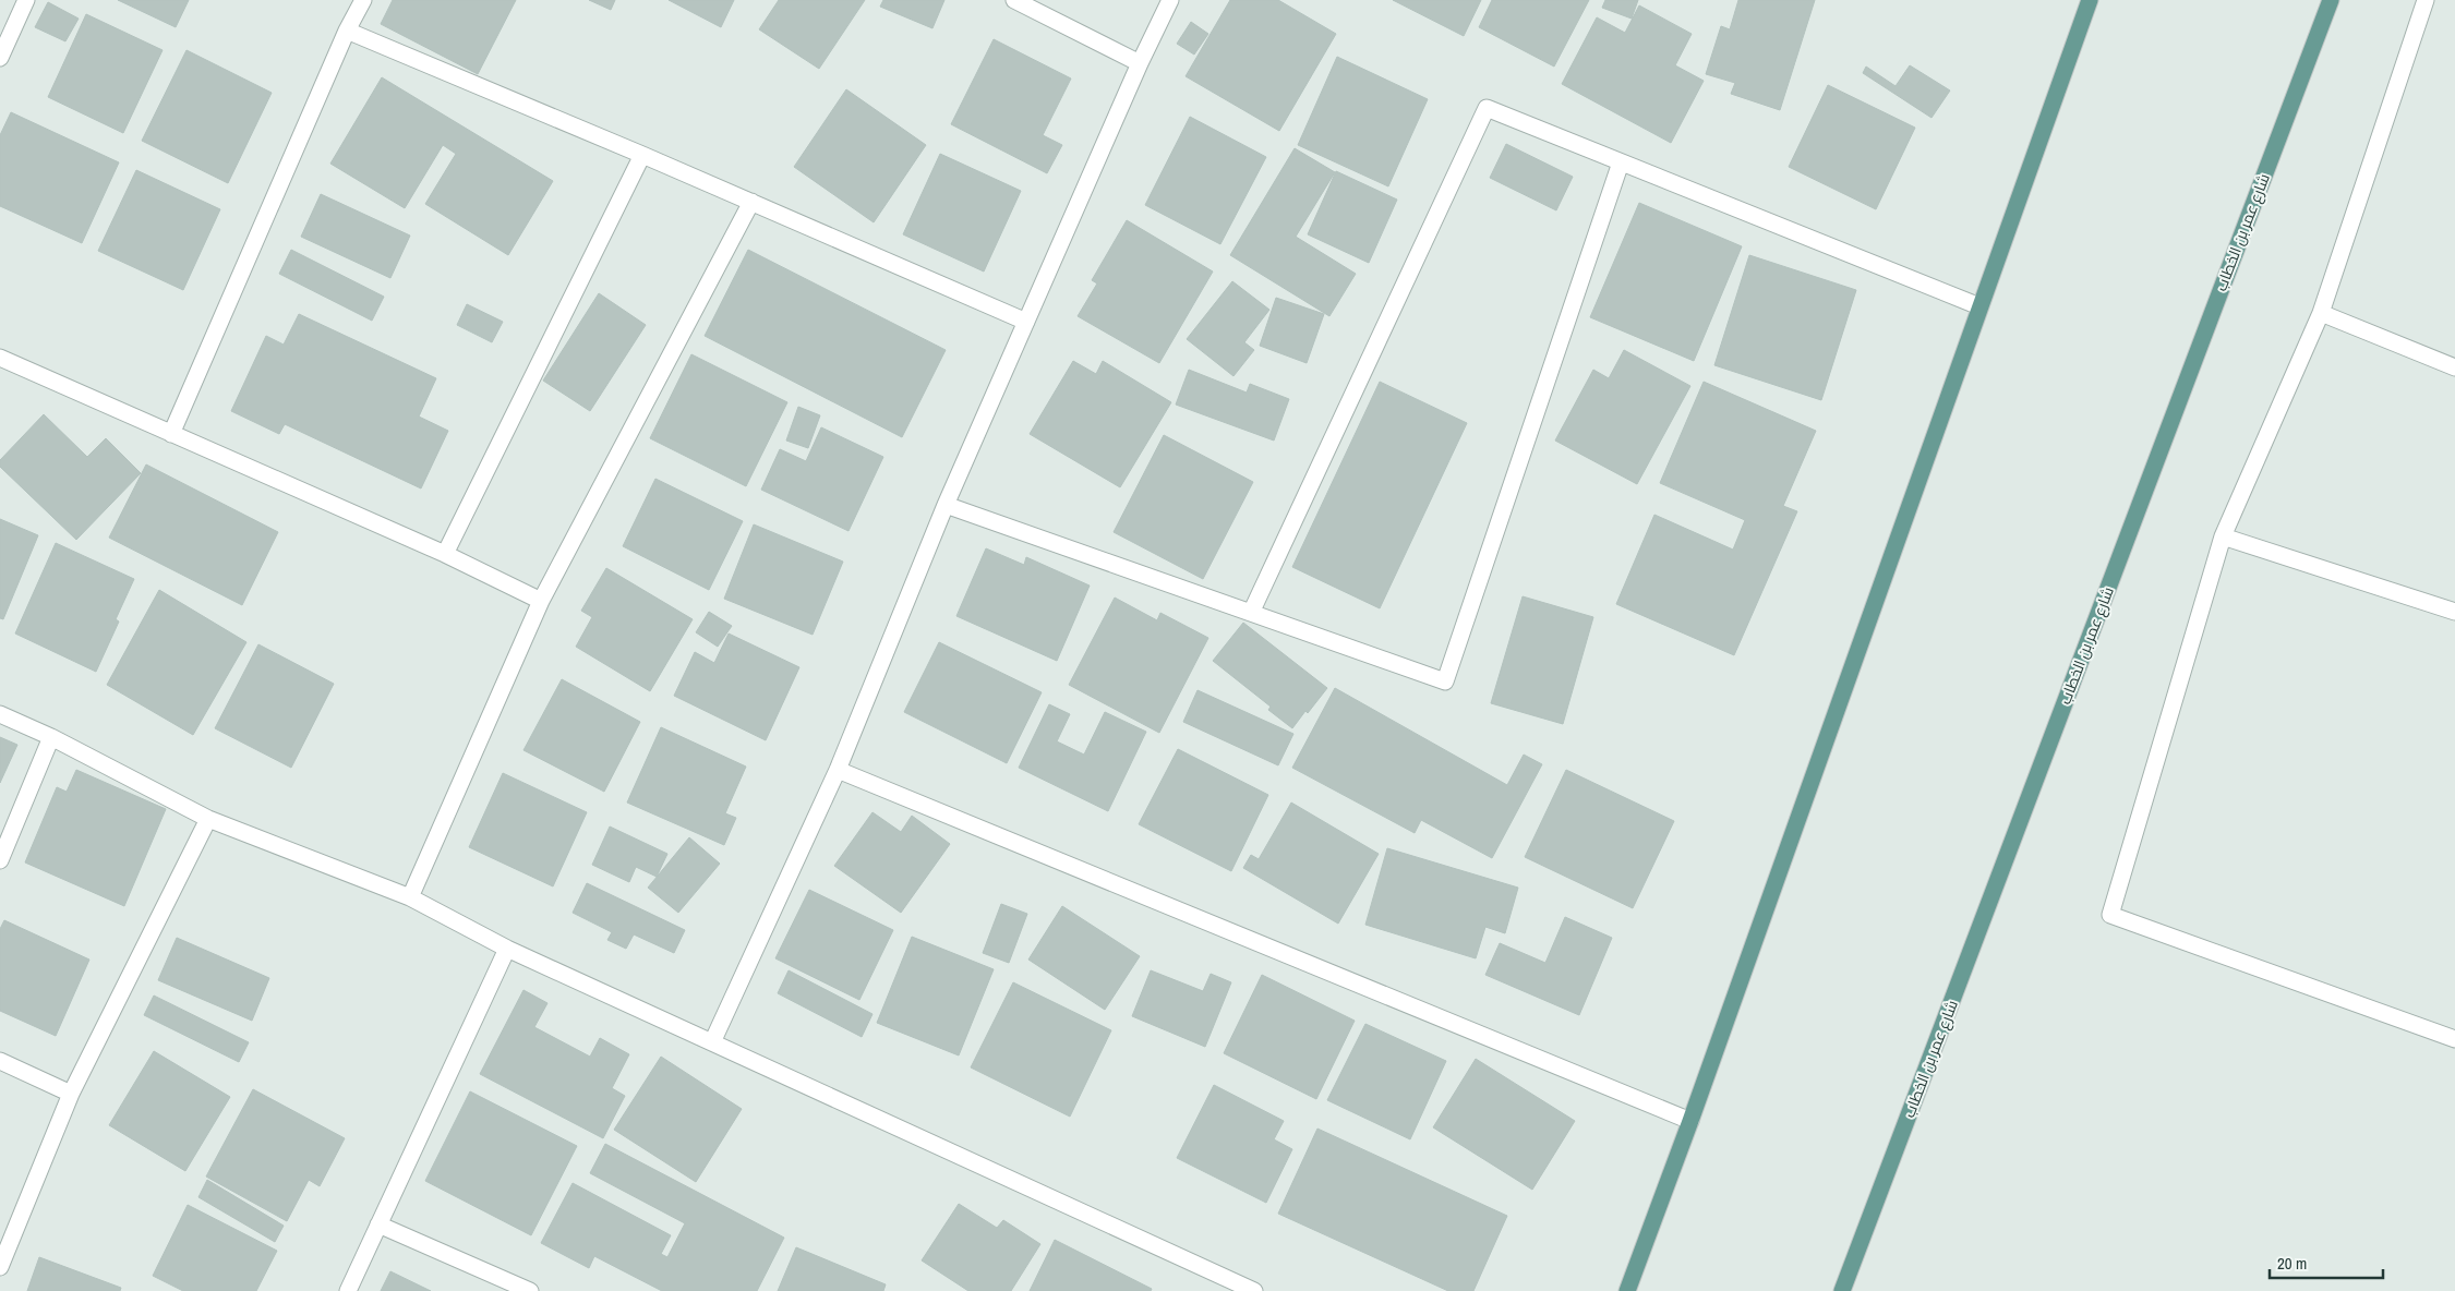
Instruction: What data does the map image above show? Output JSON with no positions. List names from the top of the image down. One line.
{"streets":{"main road":["شارع عمر بن الخطاب"]},"scale_bar":"20 m"}
